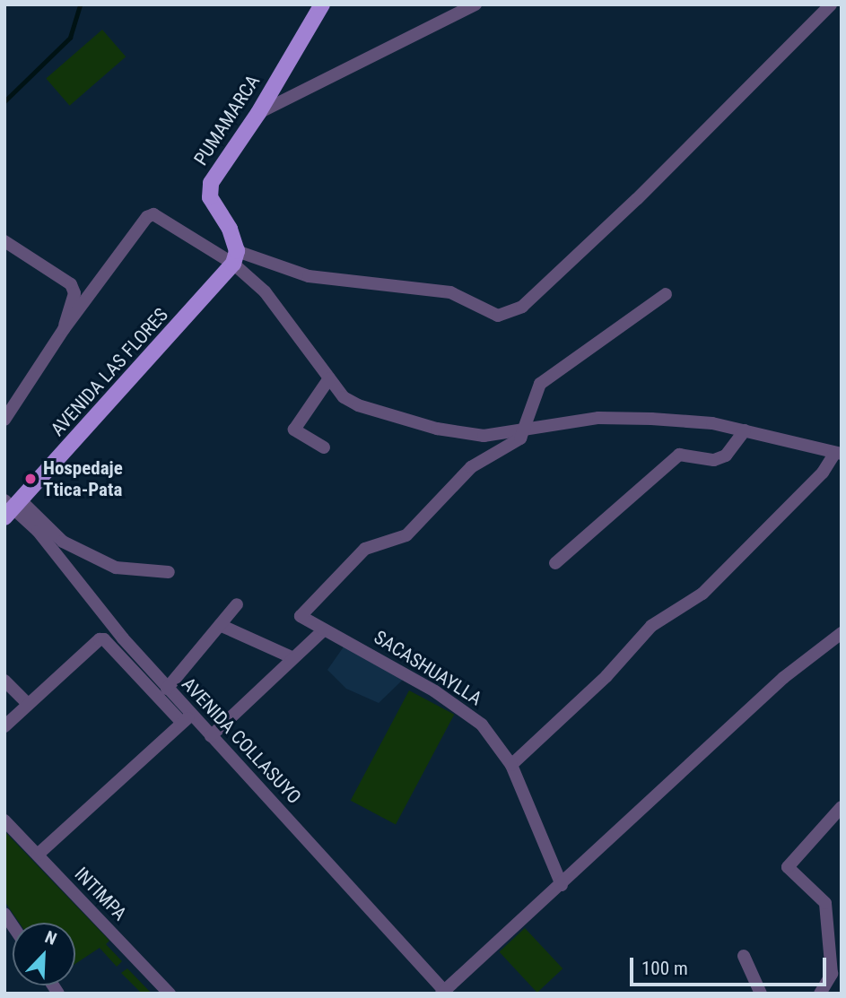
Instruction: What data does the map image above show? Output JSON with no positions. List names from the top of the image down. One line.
{"streets":{"main road":["PUMAMARCA","AVENIDA LAS FLORES"],"street":["SACASHUAYLLA","AVENIDA COLLASUYO","INTIMPA"]},"crossings":[["PUMAMARCA","AVENIDA LAS FLORES"],["AVENIDA LAS FLORES","AVENIDA COLLASUYO"]],"places":["Hospedaje Ttica-Pata"],"scale_bar":"100 m","north":"top right"}
